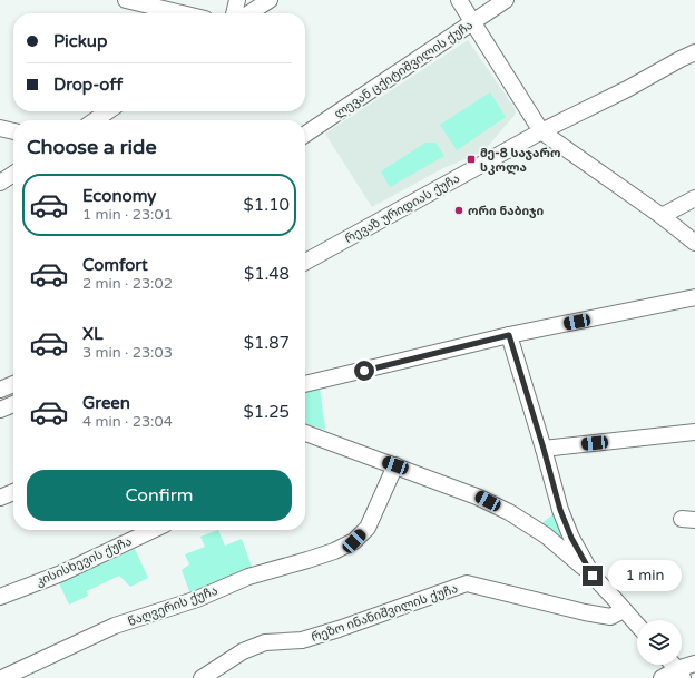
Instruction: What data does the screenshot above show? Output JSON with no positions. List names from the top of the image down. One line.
{"streets":{"street":["ლევან ცქიტიშვილის ქუჩა","რევაზ ურიდიას ქუჩა","კისისხევის ქუჩა","წაღვერის ქუჩა","რეზო ინანიშვილის ქუჩა"]},"places":{"transit":["მე-8 საჯარო სკოლა"],"other":["ორი ნაბიჯი"]},"page":{"banner":["Pickup","Drop-off"],"heading":"Choose a ride","list":[{"name":"Economy","note":"1 min · 23:01","value":"$1.10"},{"name":"Comfort","note":"2 min · 23:02","value":"$1.48"},{"name":"XL","note":"3 min · 23:03","value":"$1.87"},{"name":"Green","note":"4 min · 23:04","value":"$1.25"}],"buttons":"Confirm","bubble":"1 min"}}
